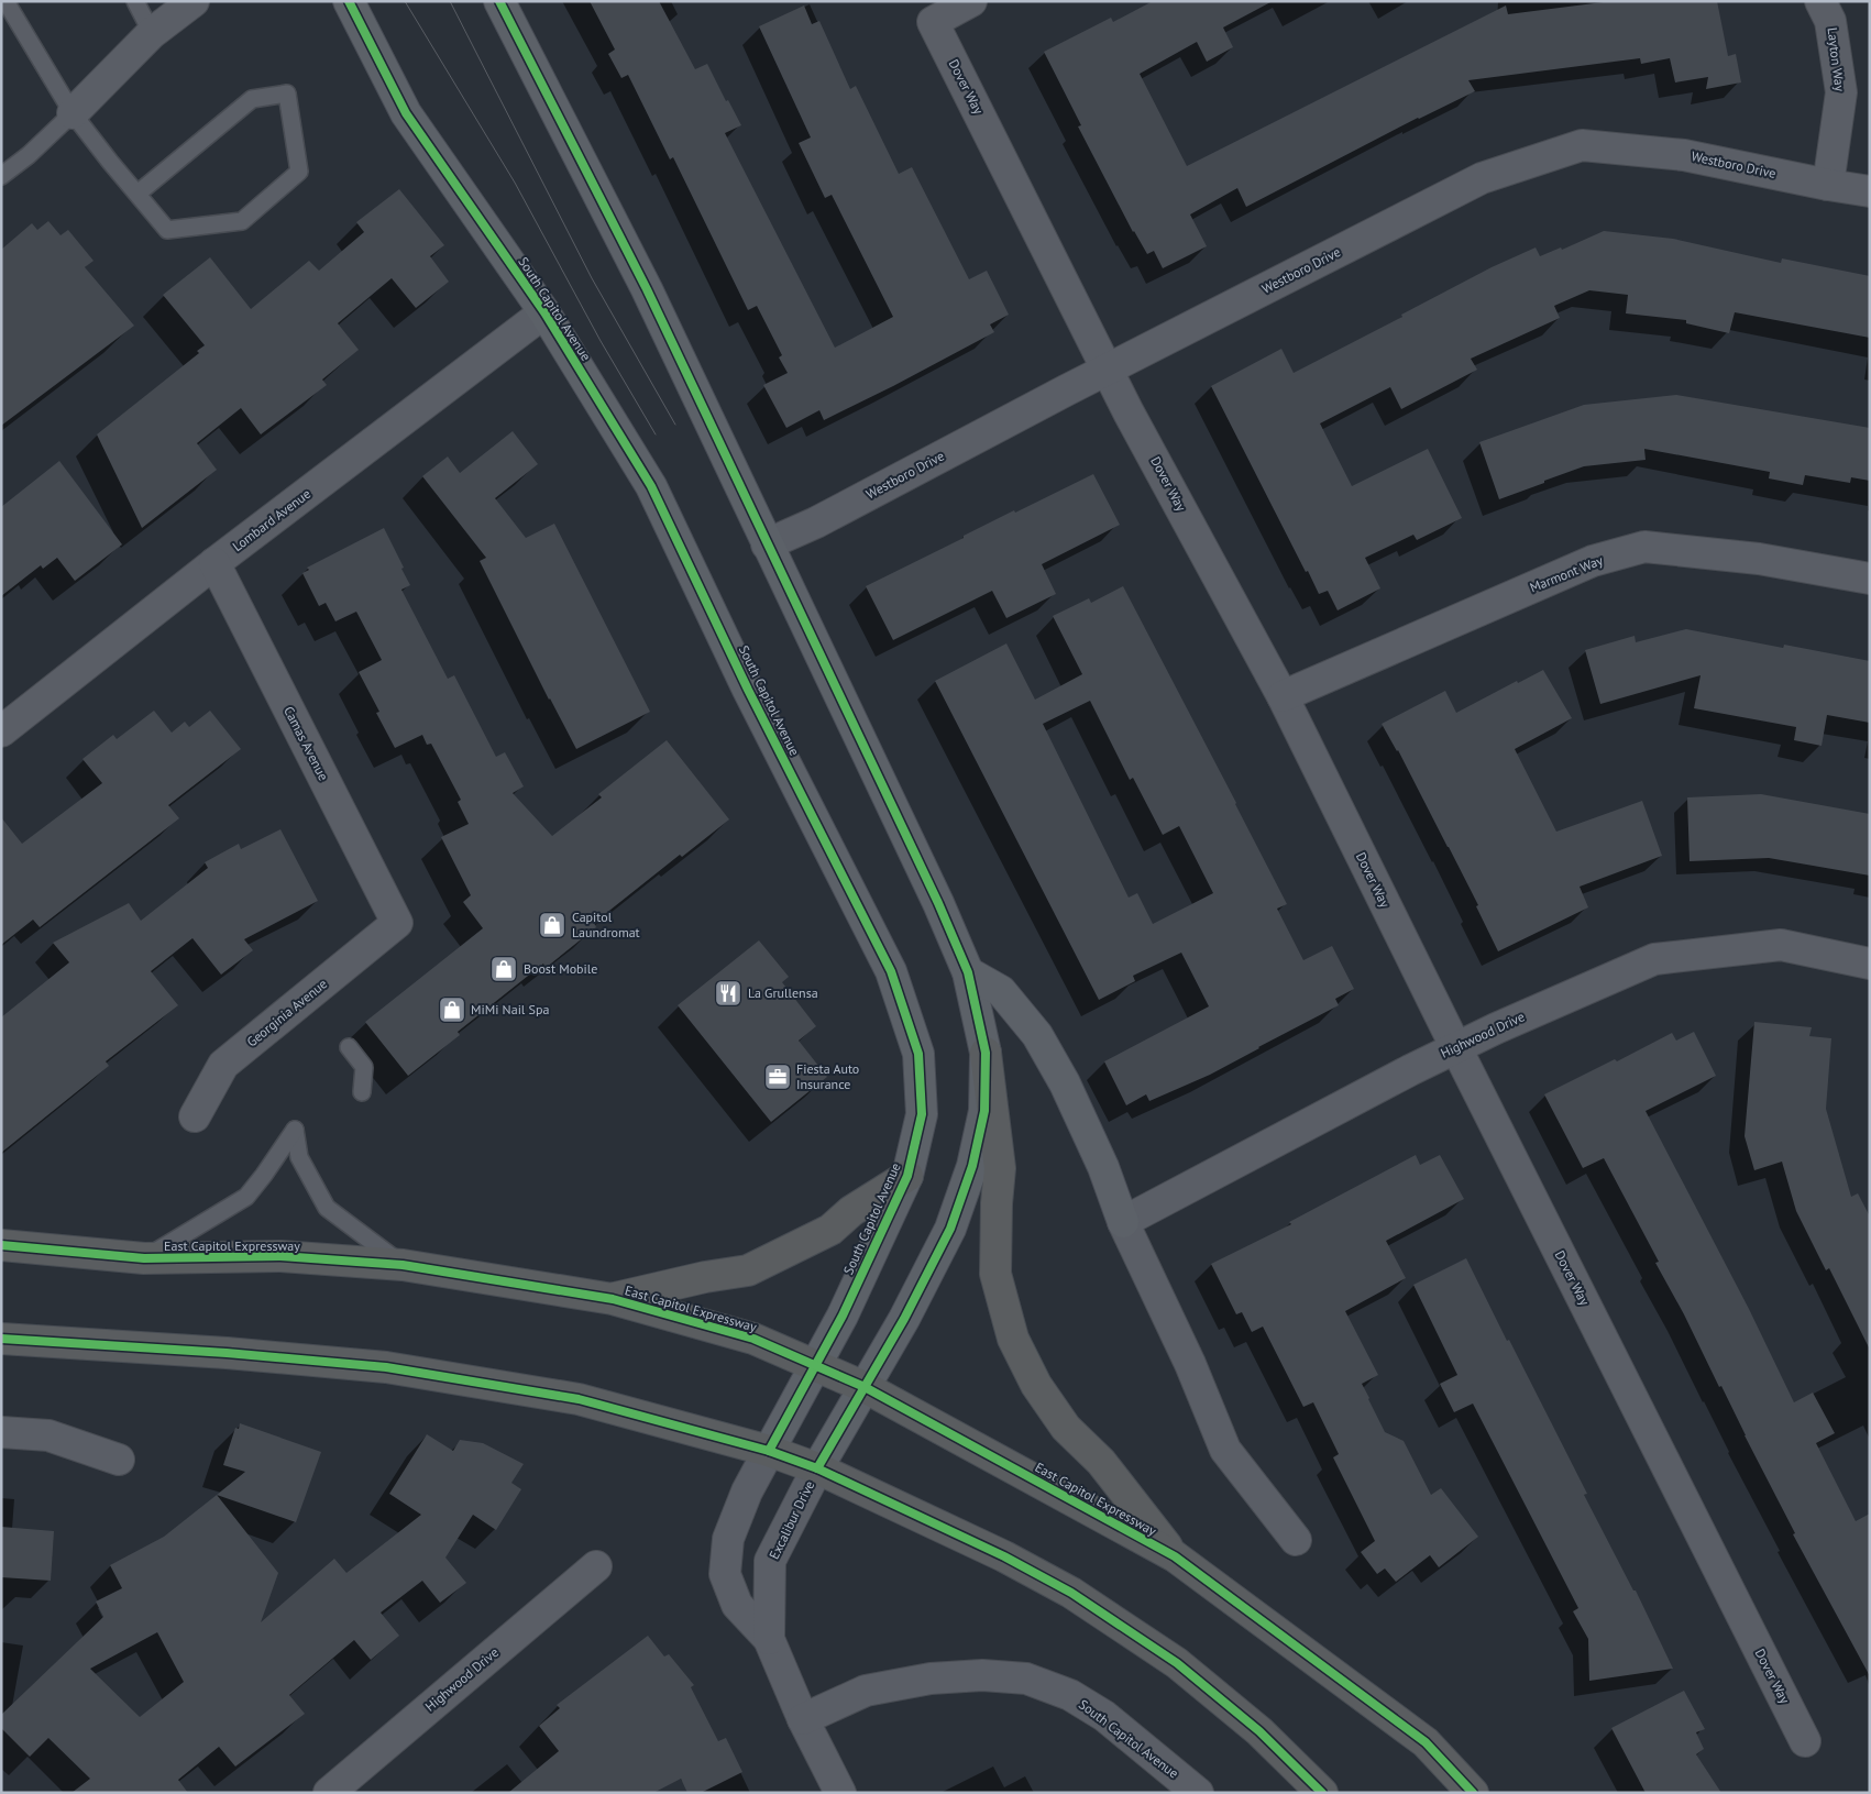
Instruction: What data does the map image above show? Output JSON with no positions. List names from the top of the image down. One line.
{"streets":{"highway":["East Capitol Expressway"],"main road":["South Capitol Avenue"],"street":["Layton Way","Dover Way","Westboro Drive","Lombard Avenue","Marmont Way","Camas Avenue","Georginia Avenue","Highwood Drive","Excalibur Drive"]},"crossings":[["Layton Way","Westboro Drive"],["Dover Way","Westboro Drive"],["Dover Way","Marmont Way"],["Dover Way","Highwood Drive"],["South Capitol Avenue","Lombard Avenue"],["South Capitol Avenue","East Capitol Expressway"],["South Capitol Avenue","Excalibur Drive"],["Lombard Avenue","Camas Avenue"],["Camas Avenue","Georginia Avenue"]],"places":{"shop":["Capitol Laundromat","Boost Mobile","MiMi Nail Spa"],"restaurant":["La Grullensa"],"office":["Fiesta Auto Insurance"]}}
